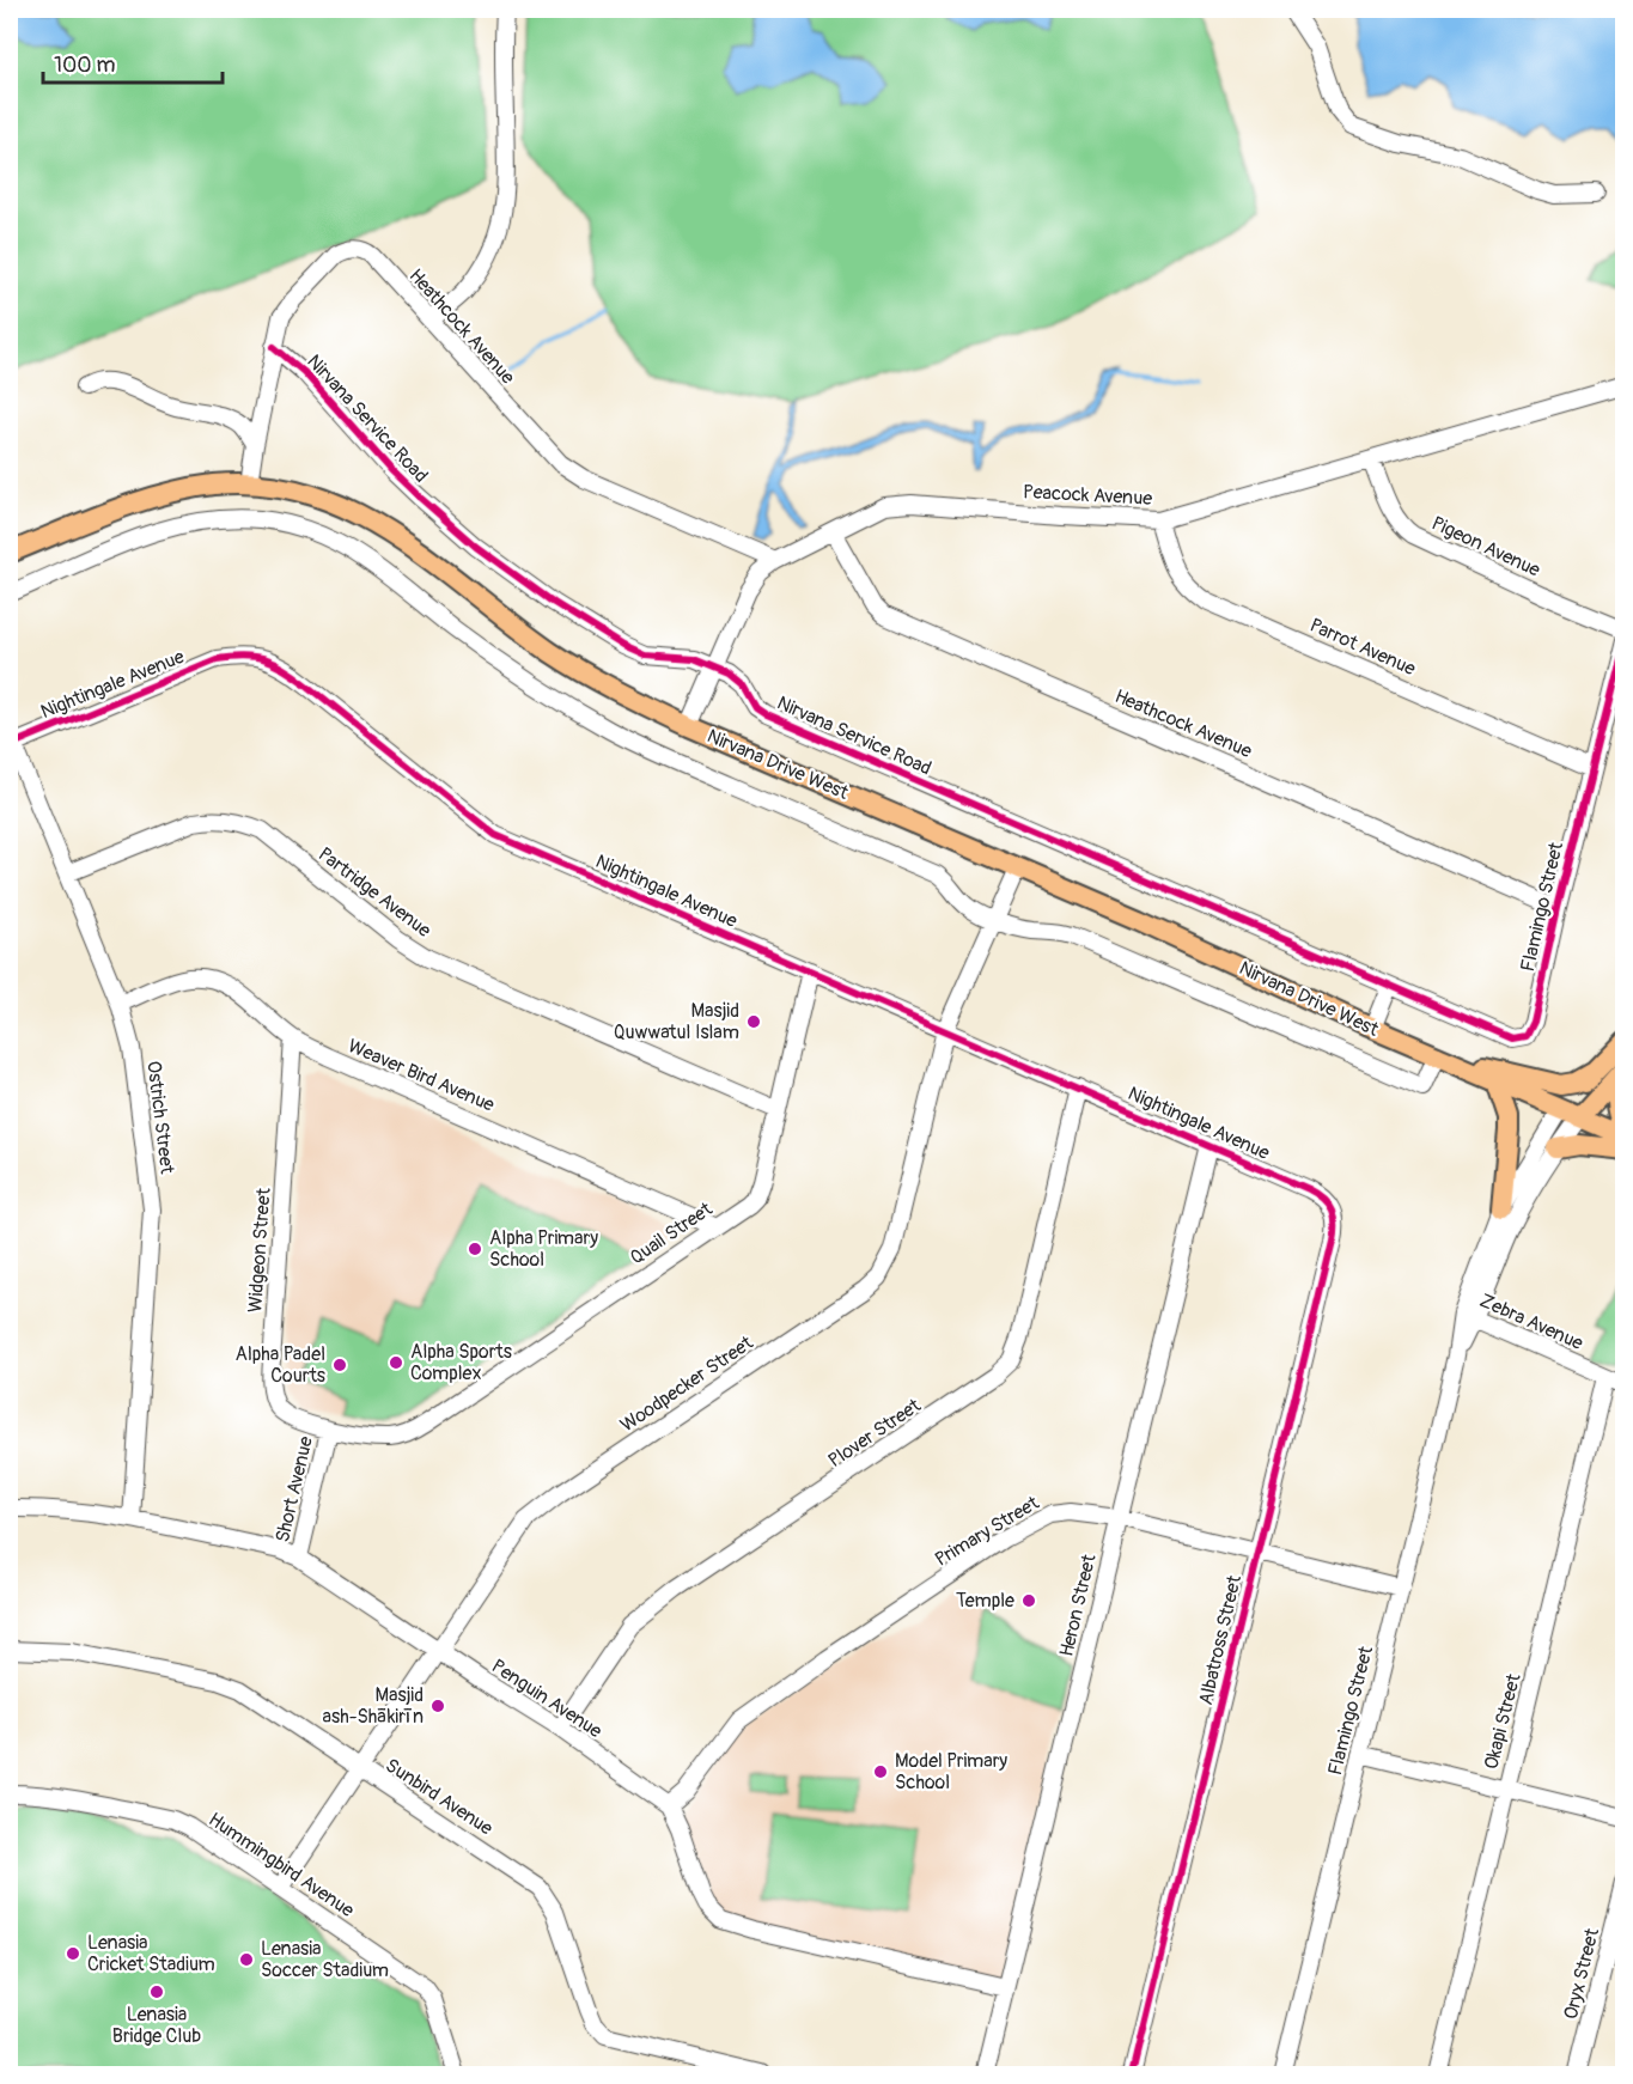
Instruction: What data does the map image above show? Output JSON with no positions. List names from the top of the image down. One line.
{"streets":{"main road":["Nirvana Drive West"],"street":["Heathcock Avenue","Nirvana Service Road","Peacock Avenue","Pigeon Avenue","Parrot Avenue","Nightingale Avenue","Partridge Avenue","Flamingo Street","Weaver Bird Avenue","Ostrich Street","Quail Street","Widgeon Street","Zebra Avenue","Woodpecker Street","Plover Street","Short Avenue","Primary Street","Heron Street","Albatross Street","Penguin Avenue","Okapi Street","Sunbird Avenue","Hummingbird Avenue","Oryx Street"]},"crossings":[["Heathcock Avenue","Nirvana Service Road"],["Heathcock Avenue","Peacock Avenue"],["Heathcock Avenue","Nirvana Drive West"],["Heathcock Avenue","Flamingo Street"],["Nirvana Service Road","Peacock Avenue"],["Nirvana Service Road","Flamingo Street"],["Peacock Avenue","Pigeon Avenue"],["Peacock Avenue","Parrot Avenue"],["Peacock Avenue","Nirvana Drive West"],["Parrot Avenue","Flamingo Street"],["Nightingale Avenue","Ostrich Street"],["Nightingale Avenue","Quail Street"],["Nightingale Avenue","Woodpecker Street"],["Nightingale Avenue","Plover Street"],["Nightingale Avenue","Heron Street"],["Nightingale Avenue","Albatross Street"],["Nirvana Drive West","Flamingo Street"],["Nirvana Drive West","Woodpecker Street"],["Partridge Avenue","Ostrich Street"],["Partridge Avenue","Quail Street"],["Flamingo Street","Zebra Avenue"],["Flamingo Street","Primary Street"],["Weaver Bird Avenue","Ostrich Street"],["Weaver Bird Avenue","Quail Street"],["Weaver Bird Avenue","Widgeon Street"],["Ostrich Street","Penguin Avenue"],["Quail Street","Widgeon Street"],["Quail Street","Short Avenue"],["Widgeon Street","Short Avenue"],["Zebra Avenue","Okapi Street"],["Woodpecker Street","Penguin Avenue"],["Woodpecker Street","Sunbird Avenue"],["Woodpecker Street","Hummingbird Avenue"],["Plover Street","Penguin Avenue"],["Short Avenue","Penguin Avenue"],["Primary Street","Heron Street"],["Primary Street","Albatross Street"],["Primary Street","Penguin Avenue"]],"places":["Masjid Quwwatul Islam","Alpha Primary School","Alpha Sports Complex","Alpha Padel Courts","Temple","Masjid ash-Shākirīn","Model Primary School","Lenasia Cricket Stadium","Lenasia Soccer Stadium","Lenasia Bridge Club"],"scale_bar":"100 m"}
